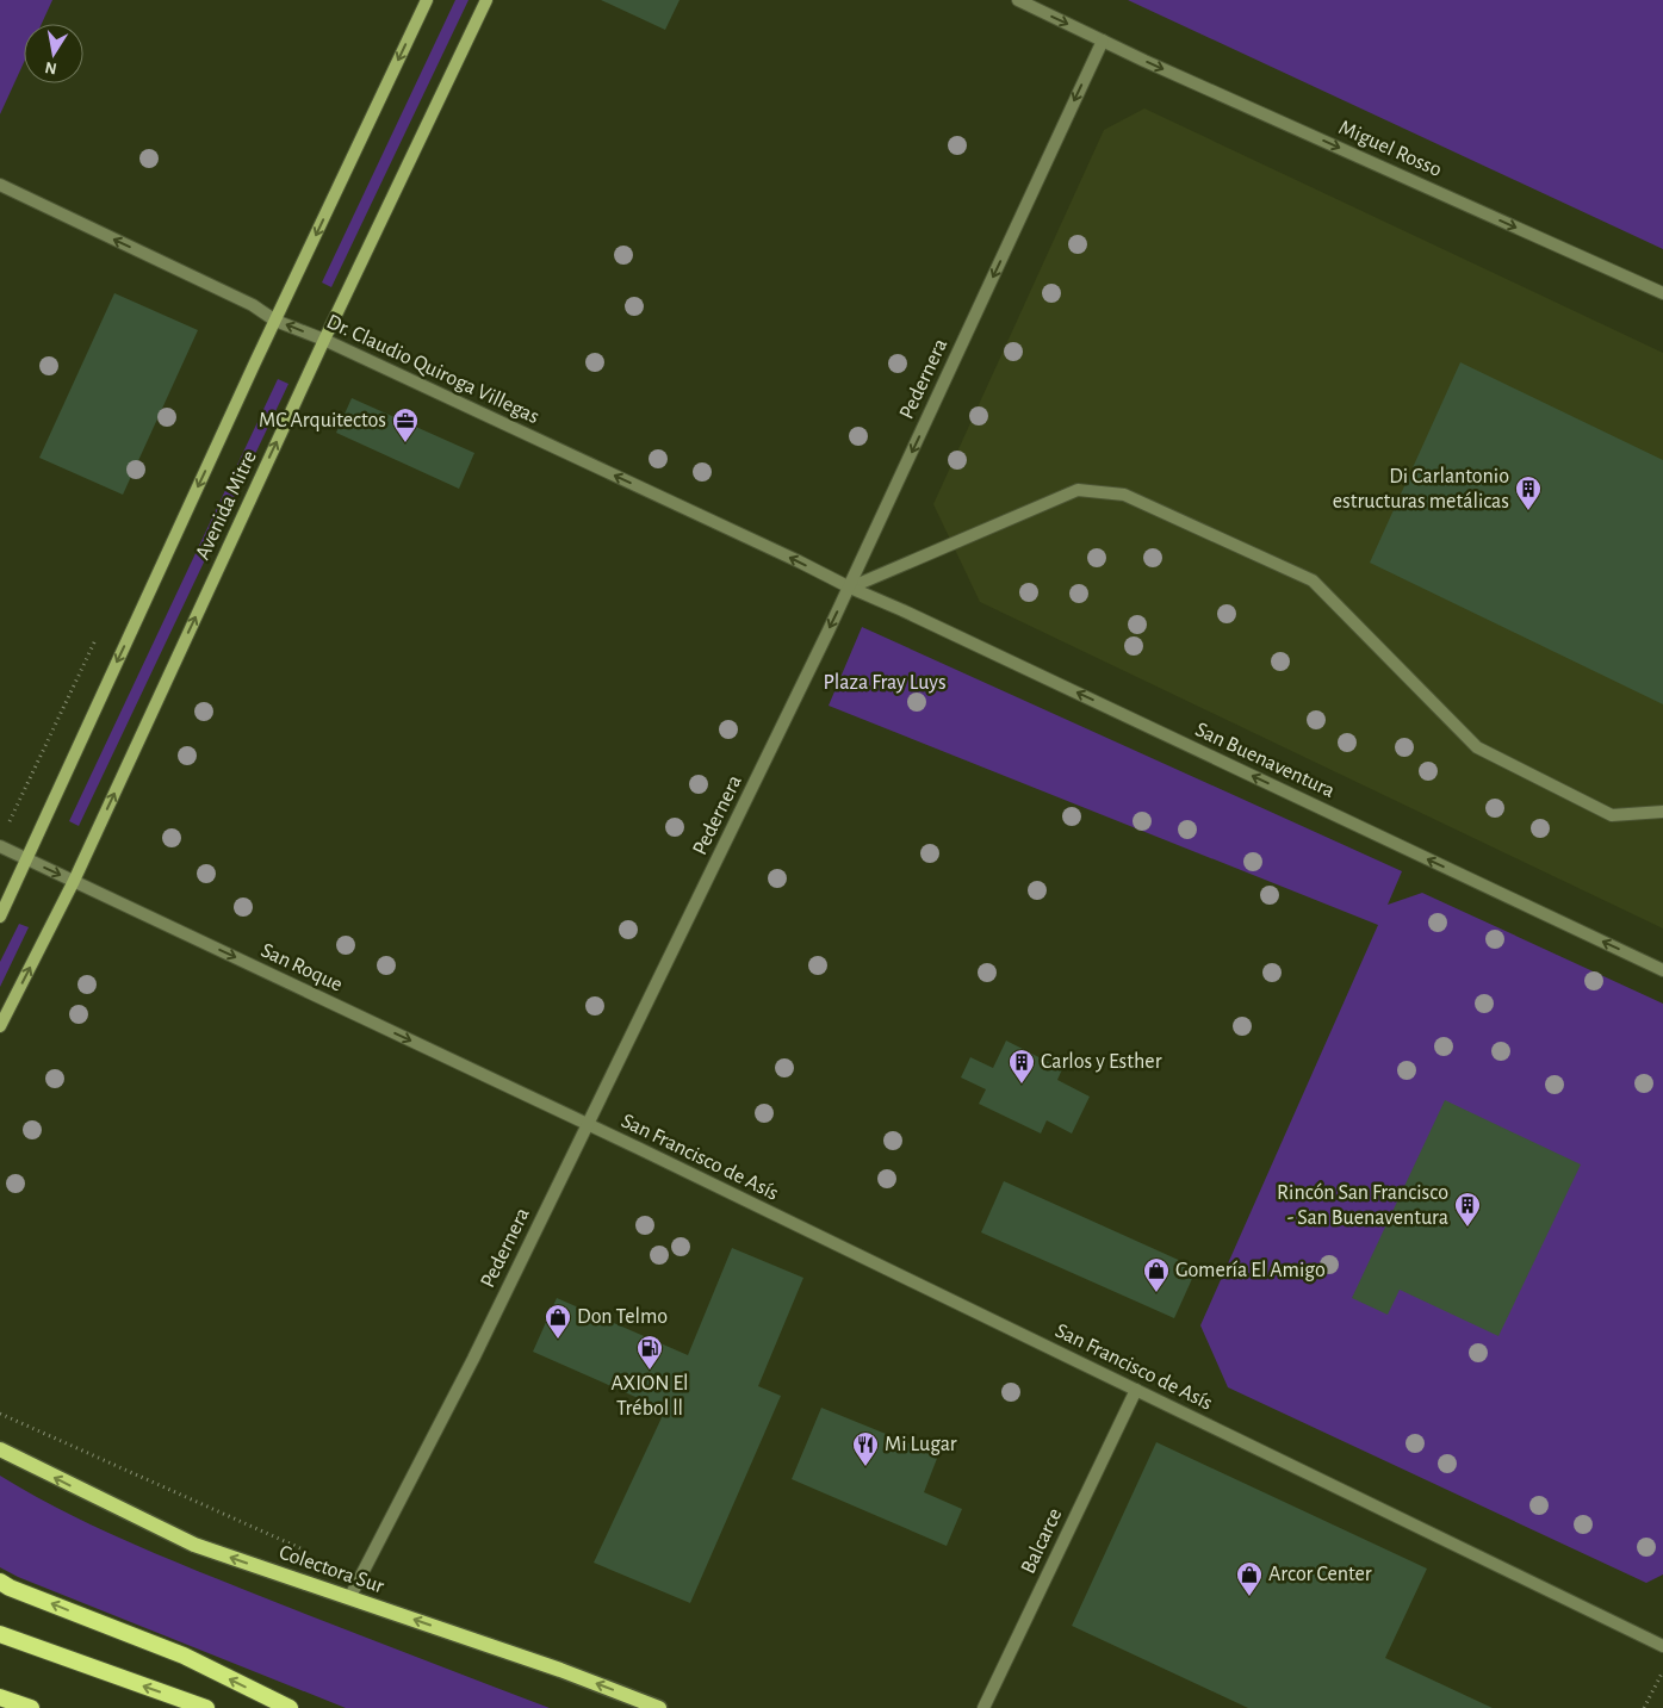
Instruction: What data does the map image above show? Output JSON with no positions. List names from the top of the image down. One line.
{"streets":{"main road":["Avenida Mitre","Colectora Sur"],"street":["Miguel Rosso","Dr. Claudio Quiroga Villegas","Pedernera","San Buenaventura","San Roque","San Francisco de Asís","Balcarce"]},"crossings":[["Miguel Rosso","Pedernera"],["Dr. Claudio Quiroga Villegas","Pedernera"],["Dr. Claudio Quiroga Villegas","Avenida Mitre"],["Dr. Claudio Quiroga Villegas","San Buenaventura"],["Pedernera","San Buenaventura"],["Pedernera","San Roque"],["Pedernera","San Francisco de Asís"],["Pedernera","Colectora Sur"],["Avenida Mitre","San Roque"],["San Roque","San Francisco de Asís"],["San Francisco de Asís","Balcarce"]],"one_way":["Miguel Rosso","Dr. Claudio Quiroga Villegas","Pedernera","San Buenaventura","San Roque","Colectora Sur"],"parks":["Plaza Fray Luys"],"places":{"office":["MC Arquitectos"],"building":["Di Carlantonio estructuras metálicas","Carlos y Esther","Rincón San Francisco - San Buenaventura"],"shop":["Gomería El Amigo","Don Telmo","Arcor Center"],"fuel station":["AXION El Trébol ll"],"restaurant":["Mi Lugar"]},"north":"bottom"}
